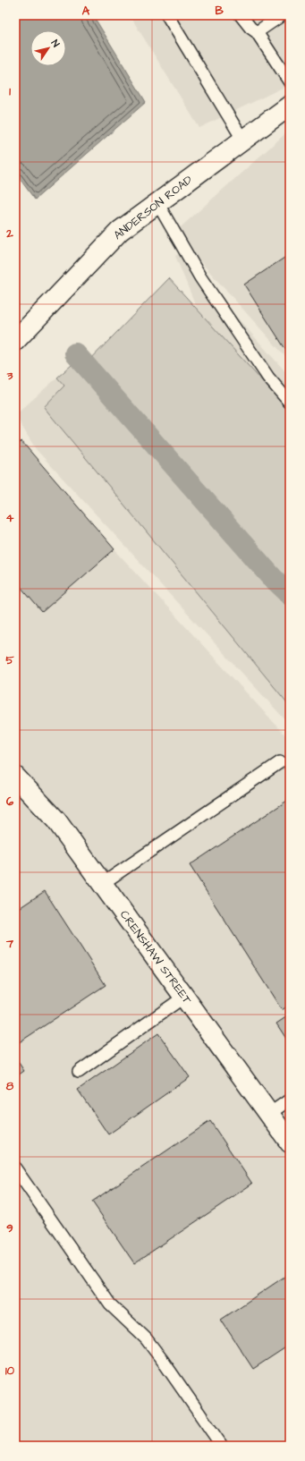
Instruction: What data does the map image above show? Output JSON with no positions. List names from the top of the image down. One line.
{"streets":{"street":["ANDERSON ROAD","CRENSHAW STREET"]},"north":"top right","grid":{"columns":["A","B"],"rows":["1","2","3","4","5","6","7","8","9","10"]}}
